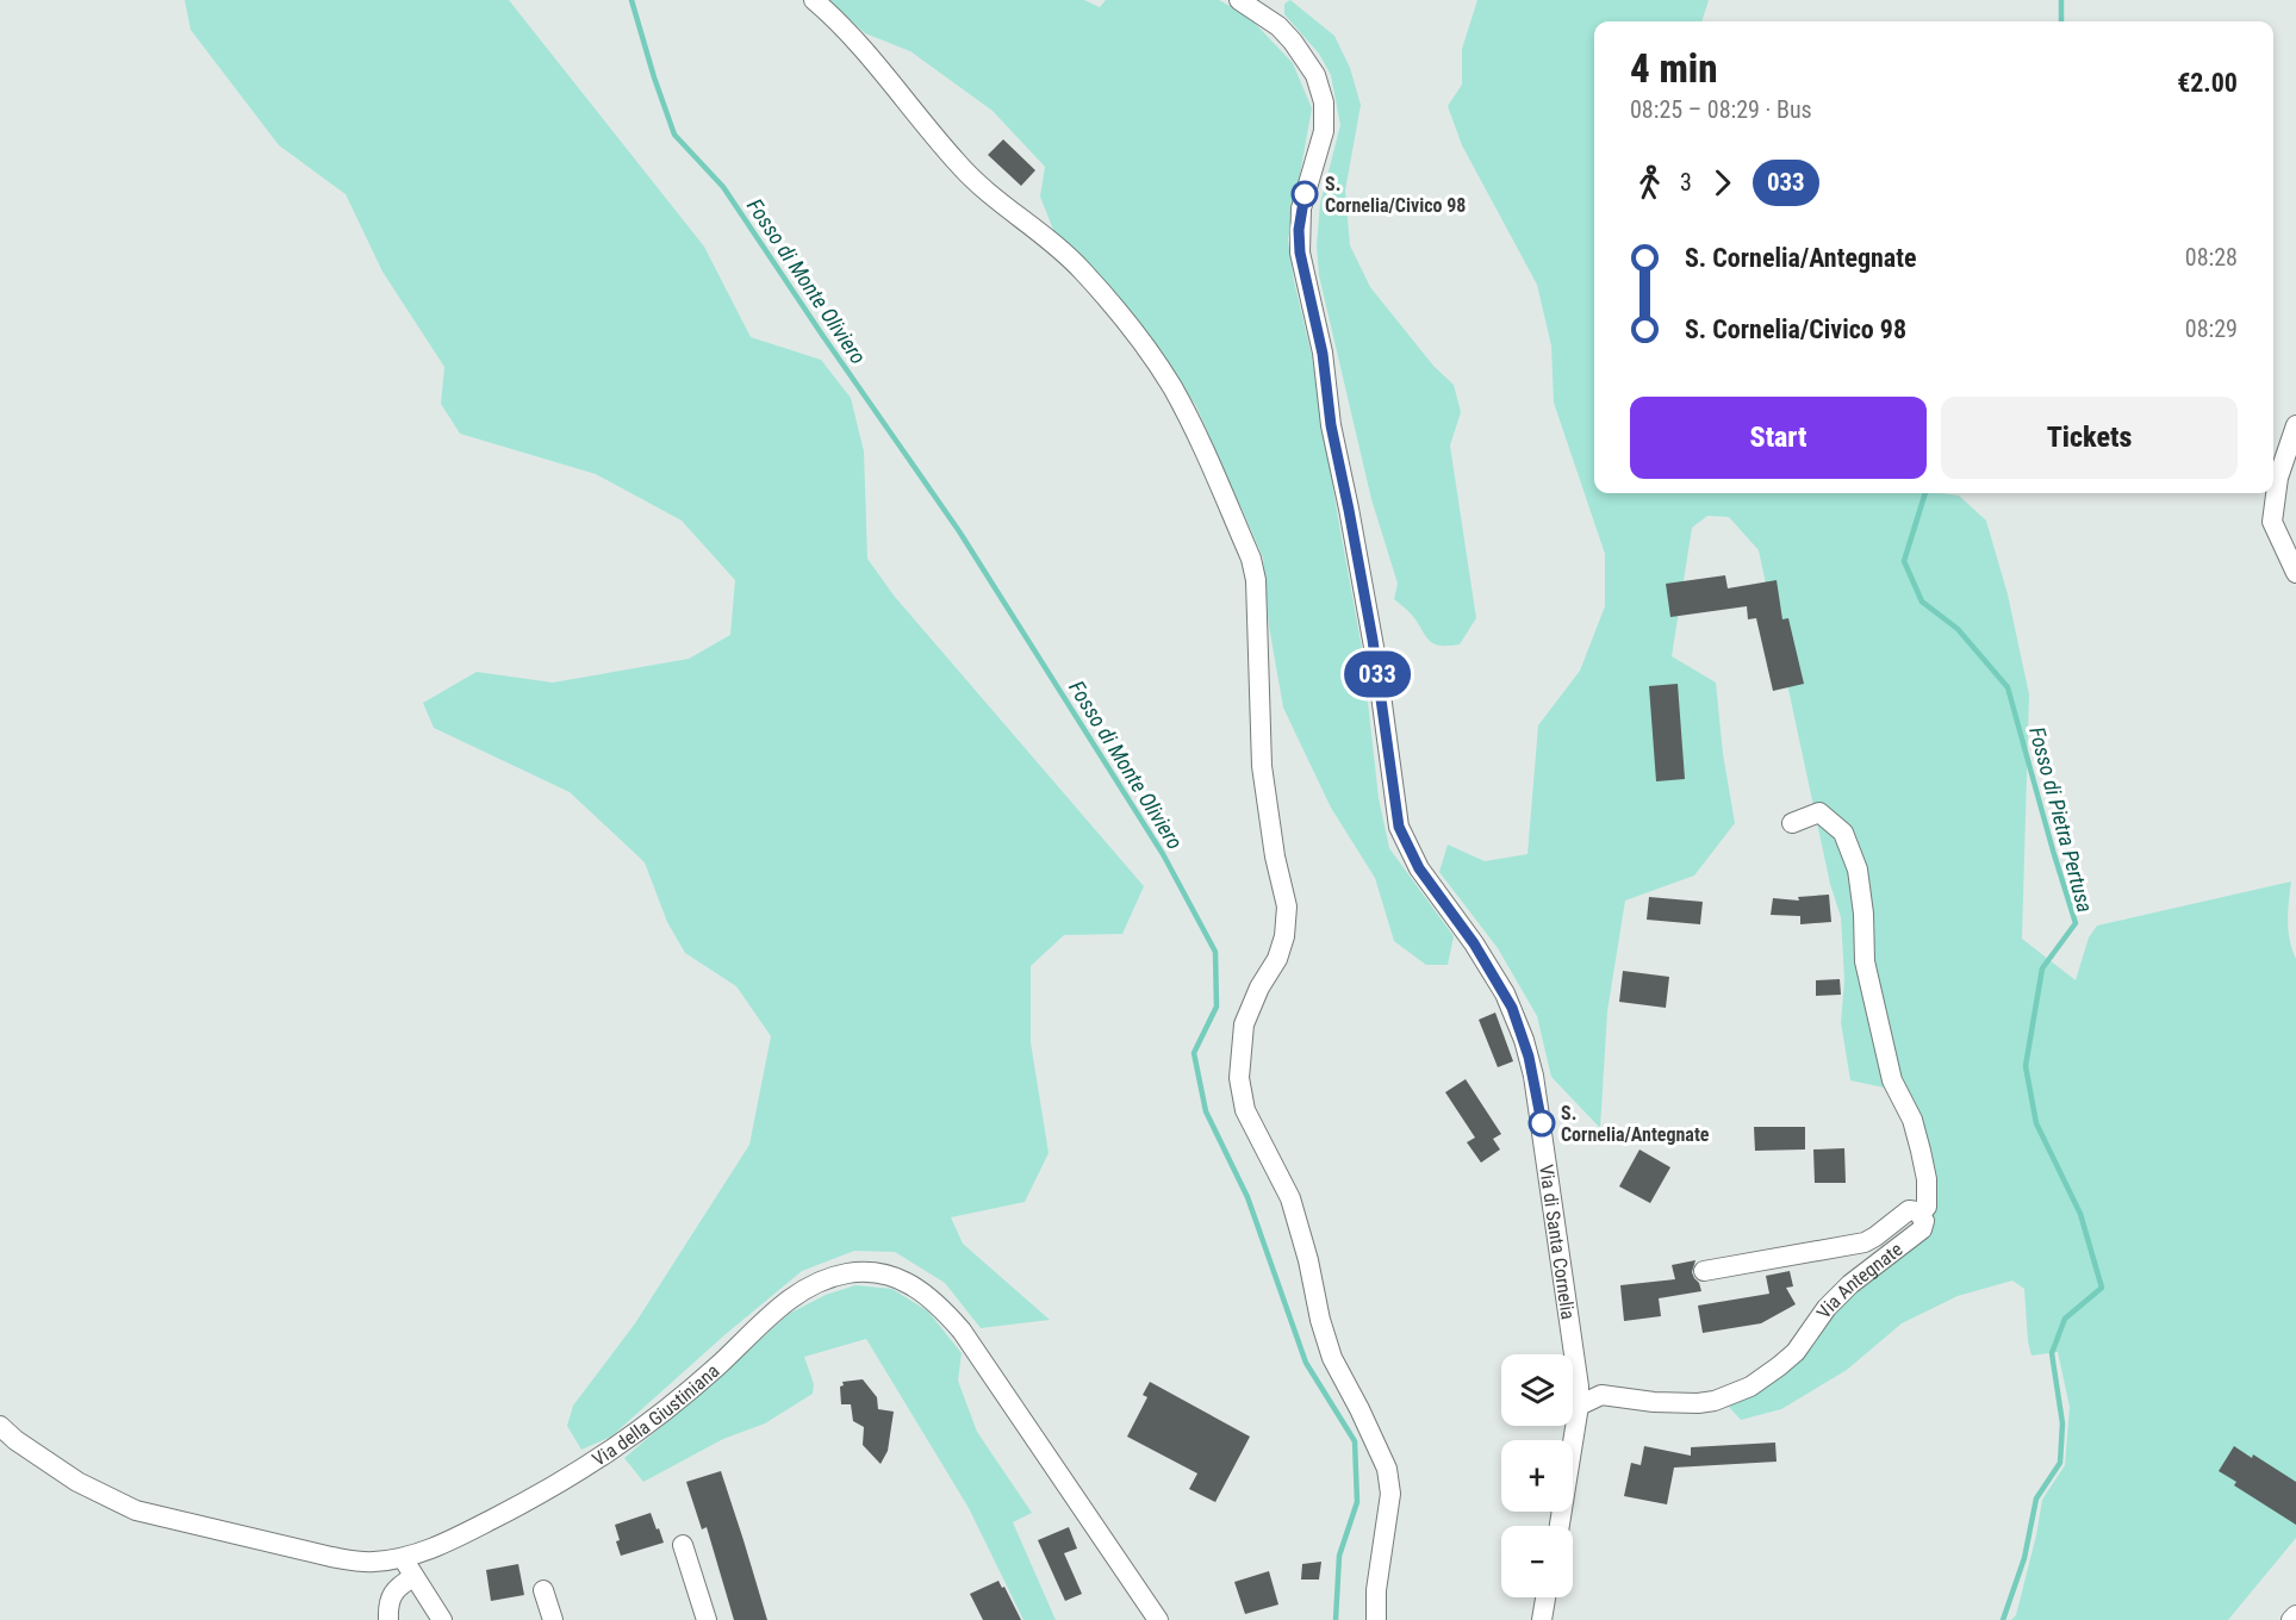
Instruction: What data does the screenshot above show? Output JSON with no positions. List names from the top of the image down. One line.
{"streets":{"street":["Via di Santa Cornelia","Via Antegnate","Via della Giustiniana"]},"crossings":[["Via di Santa Cornelia","Via Antegnate"]],"water":["Fosso di Monte Oliviero","Fosso di Pietra Pertusa"],"places":["S. Cornelia/Civico 98","S. Cornelia/Antegnate"],"lines":["bus line 033"],"page":{"on_map":"033","heading":["4 min","08:25 – 08:29 · Bus","€2.00"],"legs":["3","033"],"list":[{"name":"S. Cornelia/Antegnate","value":"08:28"},{"name":"S. Cornelia/Civico 98","value":"08:29"}],"buttons":["Start","Tickets"],"map_buttons":["+","−"]}}
